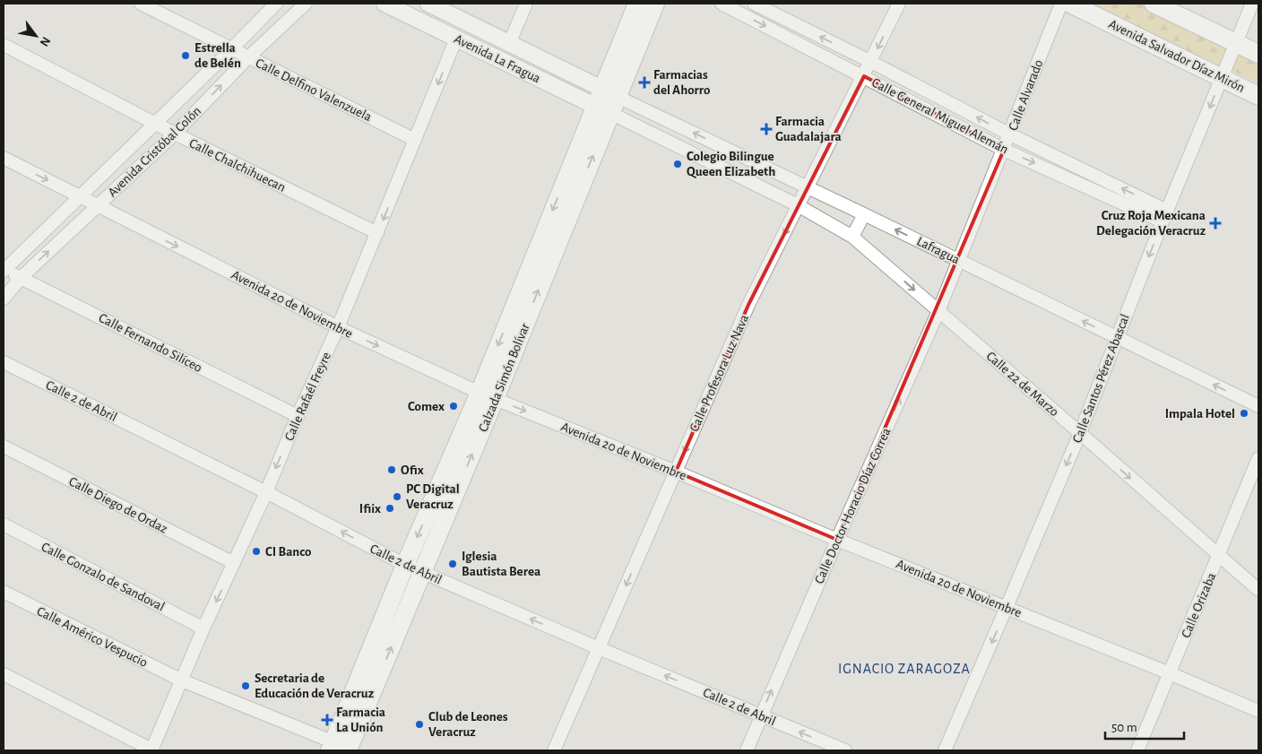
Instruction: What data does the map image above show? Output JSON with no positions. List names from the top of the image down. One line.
{"streets":{"main road":["Avenida Salvador Díaz Mirón","Calzada Simón Bolívar"],"street":["Avenida La Fragua","Calle Delfino Valenzuela","Calle Alvarado","Calle General Miguel Alemán","Avenida Cristóbal Colón","Calle Chalchihuecan","Lafragua","Avenida 20 de Noviembre","Calle Fernando Silíceo","Calle Profesora Luz Nava","Calle Santos Pérez Abascal","Calle 22 de Marzo","Calle Rafaél Freyre","Calle 2 de Abril","Calle Diego de Ordaz","Calle Doctor Horacio Díaz Correa","Calle Gonzalo de Sandoval","Calle Orizaba","Calle Américo Vespucio"]},"crossings":[["Avenida Salvador Díaz Mirón","Calle Santos Pérez Abascal"],["Avenida La Fragua","Lafragua"],["Avenida La Fragua","Calzada Simón Bolívar"],["Avenida La Fragua","Calle Rafaél Freyre"],["Calle Delfino Valenzuela","Avenida Cristóbal Colón"],["Calle Delfino Valenzuela","Calle Rafaél Freyre"],["Calle Alvarado","Calle General Miguel Alemán"],["Calle Alvarado","Lafragua"],["Calle Alvarado","Calle Doctor Horacio Díaz Correa"],["Calle General Miguel Alemán","Calle Profesora Luz Nava"],["Calle General Miguel Alemán","Calle Santos Pérez Abascal"],["Avenida Cristóbal Colón","Calle Chalchihuecan"],["Avenida Cristóbal Colón","Avenida 20 de Noviembre"],["Avenida Cristóbal Colón","Calle Fernando Silíceo"],["Calle Chalchihuecan","Calle Rafaél Freyre"],["Lafragua","Calle Profesora Luz Nava"],["Lafragua","Calzada Simón Bolívar"],["Lafragua","Calle Santos Pérez Abascal"],["Lafragua","Calle Doctor Horacio Díaz Correa"],["Avenida 20 de Noviembre","Calle Profesora Luz Nava"],["Avenida 20 de Noviembre","Calzada Simón Bolívar"],["Avenida 20 de Noviembre","Calle Santos Pérez Abascal"],["Avenida 20 de Noviembre","Calle Rafaél Freyre"],["Avenida 20 de Noviembre","Calle Doctor Horacio Díaz Correa"],["Avenida 20 de Noviembre","Calle Orizaba"],["Calle Fernando Silíceo","Calle Rafaél Freyre"],["Calle Profesora Luz Nava","Calle 22 de Marzo"],["Calle Profesora Luz Nava","Calle 2 de Abril"],["Calzada Simón Bolívar","Calle 2 de Abril"],["Calzada Simón Bolívar","Calle Américo Vespucio"],["Calle Santos Pérez Abascal","Calle 22 de Marzo"],["Calle 22 de Marzo","Calle Doctor Horacio Díaz Correa"],["Calle 22 de Marzo","Calle Orizaba"],["Calle Rafaél Freyre","Calle 2 de Abril"],["Calle Rafaél Freyre","Calle Diego de Ordaz"],["Calle Rafaél Freyre","Calle Gonzalo de Sandoval"],["Calle Rafaél Freyre","Calle Américo Vespucio"],["Calle 2 de Abril","Calle Doctor Horacio Díaz Correa"]],"one_way":["Avenida 20 de Noviembre","Calle Profesora Luz Nava","Calle Santos Pérez Abascal","Calle 22 de Marzo","Calle Rafaél Freyre","Calle 2 de Abril","Calle Doctor Horacio Díaz Correa"],"districts":["IGNACIO ZARAGOZA"],"places":{"other":["Estrella de Belén","Colegio Bilingue Queen Elizabeth","Comex","Impala Hotel","Ofix","PC Digital Veracruz","Ifiix","CI Banco","Iglesia Bautista Berea","Secretaria de Educación de Veracruz","Club de Leones Veracruz"],"health":["Farmacias del Ahorro","Farmacia Guadalajara","Cruz Roja Mexicana Delegación Veracruz","Farmacia La Unión"]},"scale_bar":"50 m","north":"bottom right"}
